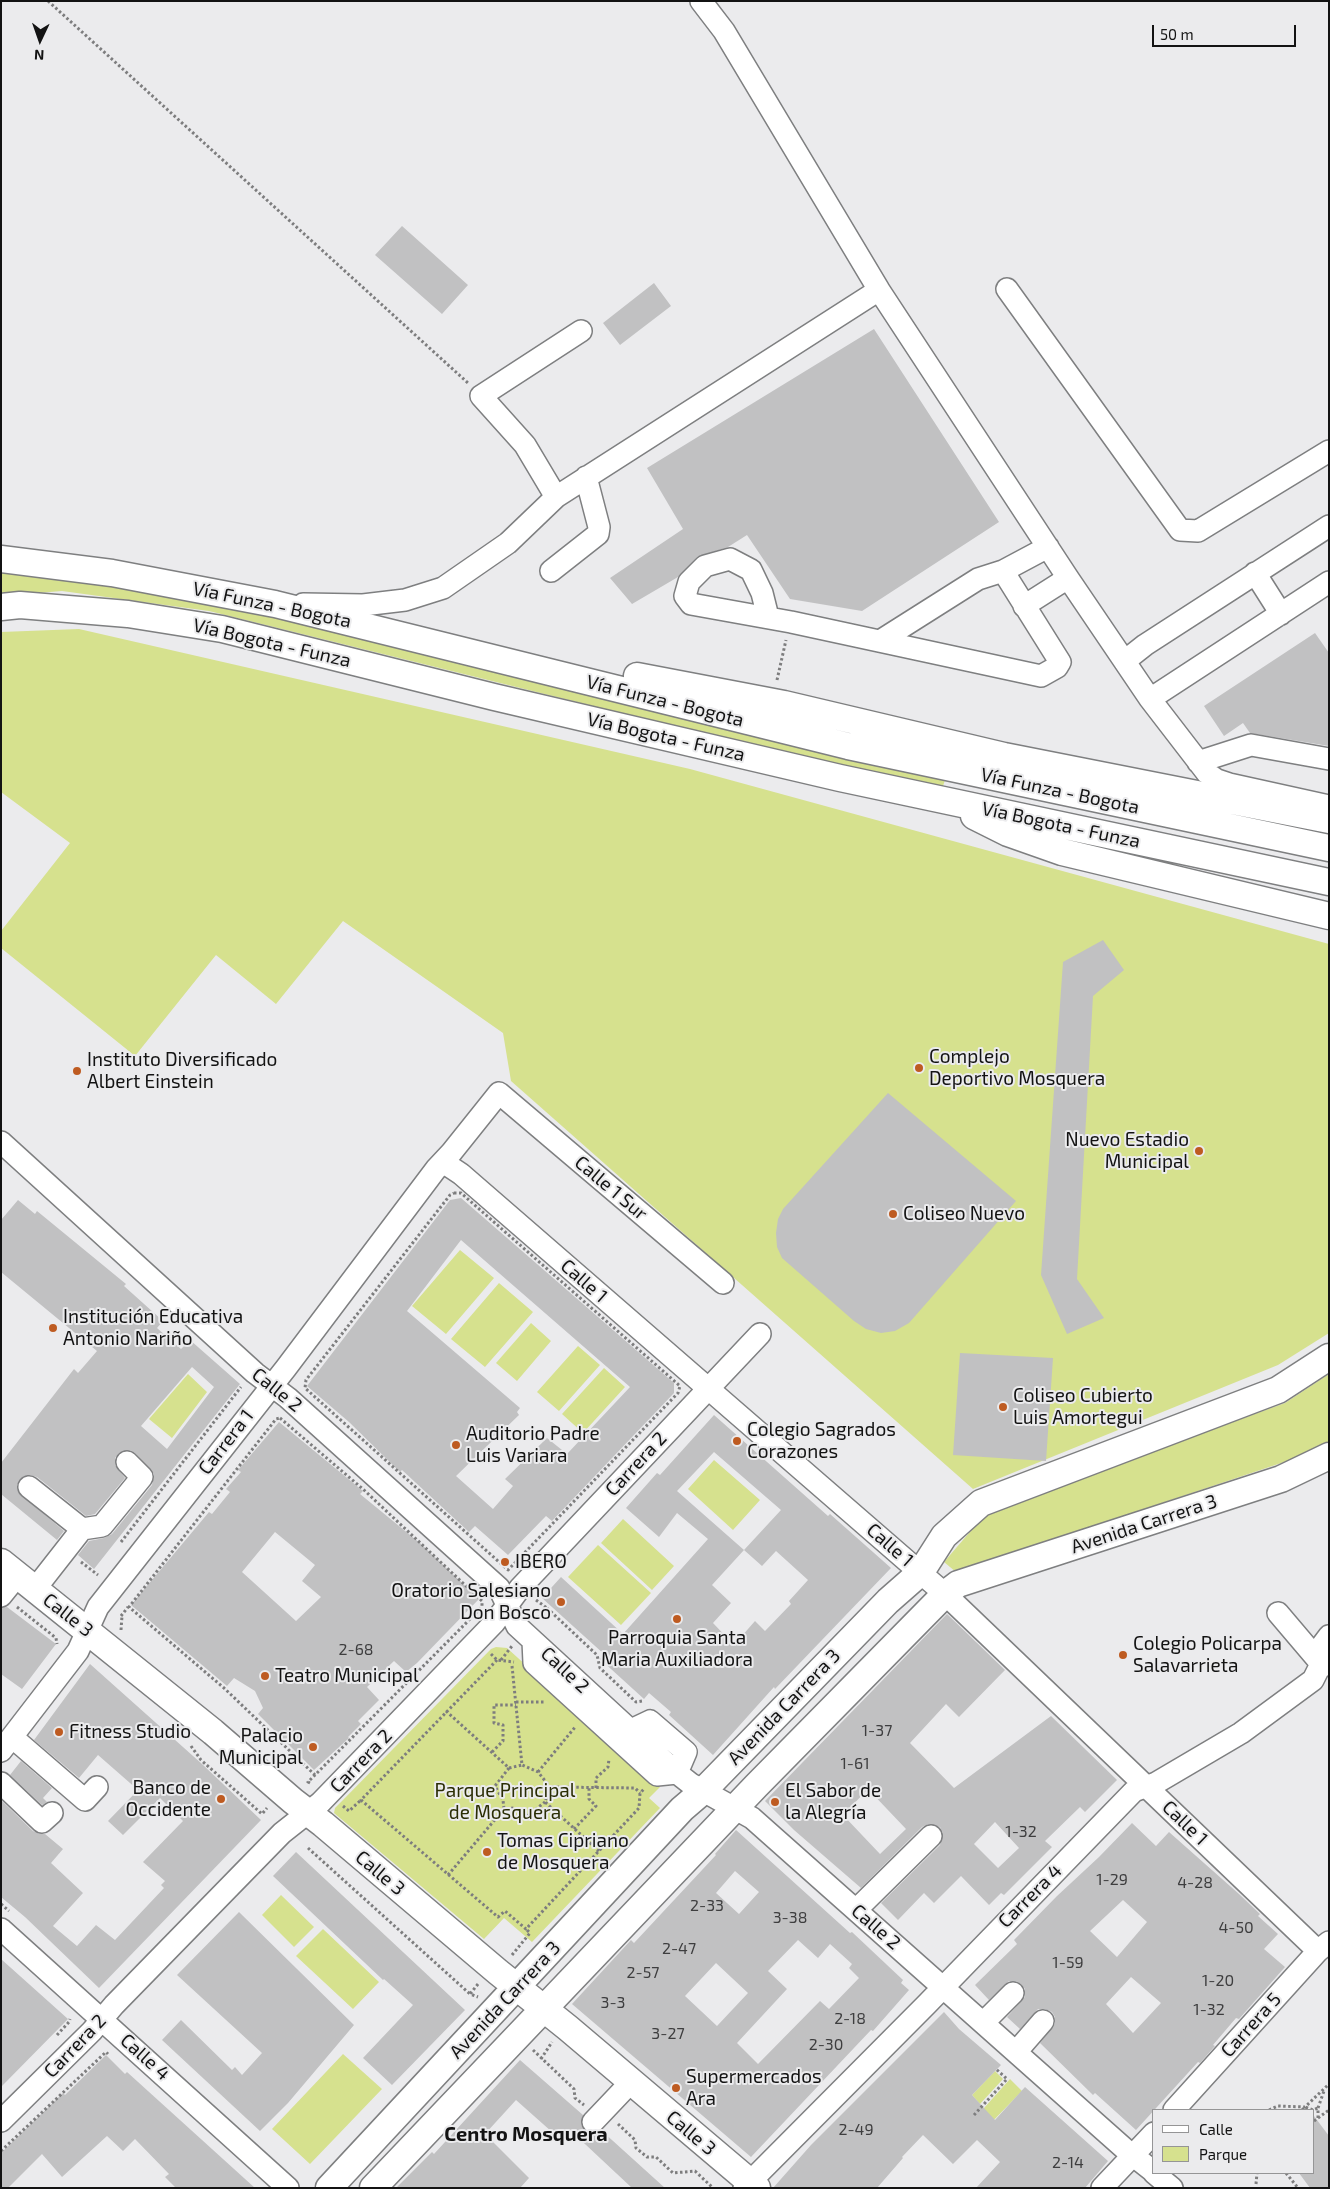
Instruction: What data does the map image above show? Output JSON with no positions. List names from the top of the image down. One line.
{"streets":{"main road":["Vía Funza - Bogota","Vía Bogota - Funza","Avenida Carrera 3","Calle 3"],"street":["Calle 1 Sur","Calle 1","Calle 2","Carrera 1","Carrera 2","Carrera 4","Carrera 5","Calle 4"]},"crossings":[["Calle 1 Sur","Carrera 1"],["Calle 1","Carrera 1"],["Calle 1","Carrera 2"],["Calle 1","Avenida Carrera 3"],["Calle 1","Carrera 4"],["Calle 1","Carrera 5"],["Calle 2","Carrera 1"],["Calle 2","Carrera 2"],["Calle 2","Avenida Carrera 3"],["Calle 2","Carrera 4"],["Carrera 1","Calle 3"],["Carrera 2","Calle 3"],["Carrera 2","Calle 4"],["Avenida Carrera 3","Calle 3"],["Calle 3","Carrera 4"]],"districts":["Centro Mosquera"],"parks":["Parque Principal de Mosquera"],"places":["Complejo Deportivo Mosquera","Instituto Diversificado Albert Einstein","Nuevo Estadio Municipal","Coliseo Nuevo","Institución Educativa Antonio Nariño","Coliseo Cubierto Luis Amortegui","Colegio Sagrados Corazones","Auditorio Padre Luis Variara","IBERO","Oratorio Salesiano Don Bosco","Parroquia Santa Maria Auxiliadora","Colegio Policarpa Salavarrieta","Teatro Municipal","Fitness Studio","Palacio Municipal","Banco de Occidente","El Sabor de la Alegría","Tomas Cipriano de Mosquera","Supermercados Ara"],"house_numbers":["2-68","1-37","1-61","1-32","1-29","4-28","2-33","3-38","4-50","2-47","1-59","2-57","1-20","3-3","1-32","2-18","3-27","2-30","2-49","2-14"],"legend":["Calle","Parque"],"scale_bar":"50 m","north":"bottom"}
